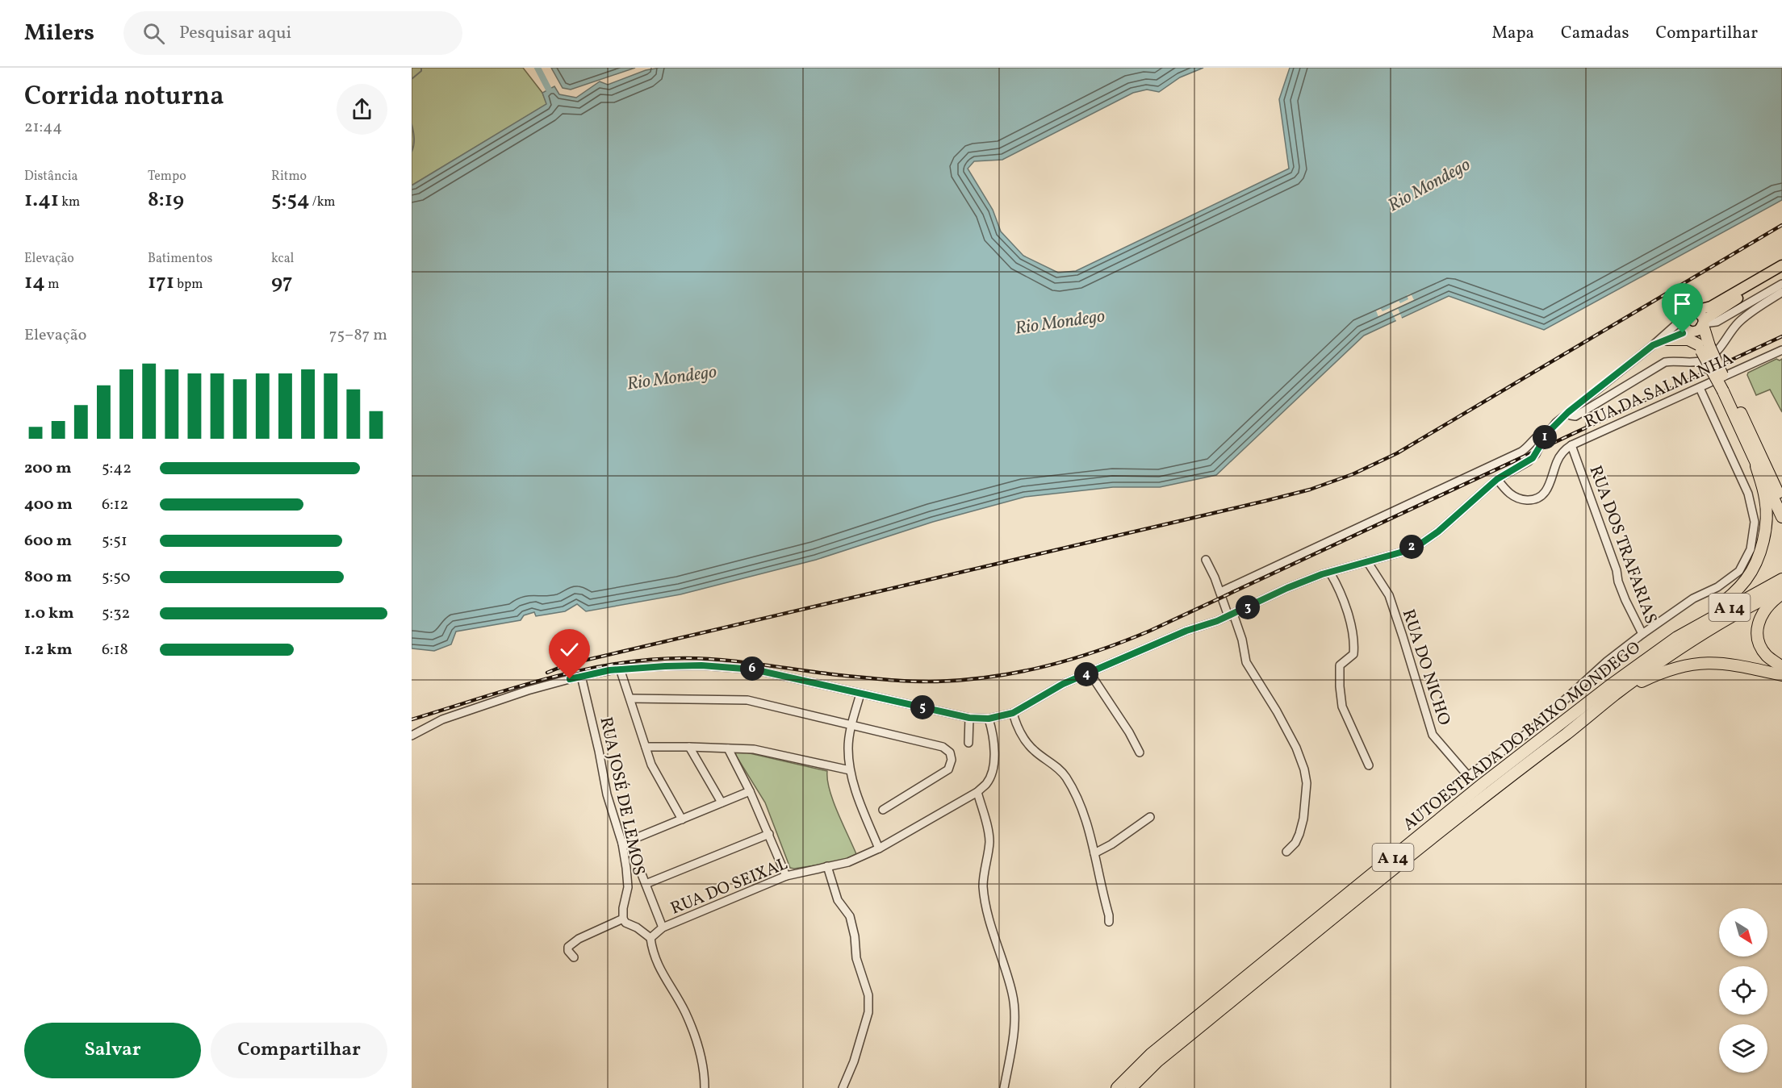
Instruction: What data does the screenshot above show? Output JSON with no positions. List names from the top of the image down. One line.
{"streets":{"highway":["A 14","AUTOESTRADA DO BAIXO MONDEGO"],"street":["RUA DA SALMANHA","RUA DOS TRAFARIAS","RUA DO NICHO","RUA JOSÉ DE LEMOS","RUA DO SEIXAL"]},"crossings":[["RUA DA SALMANHA","RUA DOS TRAFARIAS"],["RUA DOS TRAFARIAS","RUA DO NICHO"]],"water":["Rio Mondego"],"north":"bottom right","page":{"header":"Milers","search":"Pesquisar aqui","nav":["Mapa","Camadas","Compartilhar"],"heading":["Corrida noturna","21:44"],"stats":[["Distância","1.41 km"],["Tempo","8:19"],["Ritmo","5:54 /km"],["Elevação","14 m"],["Batimentos","171 bpm"],["kcal","97"]],"chart":["Elevação","75–87 m"],"pins":["1","2","3","6","4","5"],"list":[{"name":"200 m","note":"5:42"},{"name":"400 m","note":"6:12"},{"name":"600 m","note":"5:51"},{"name":"800 m","note":"5:50"},{"name":"1.0 km","note":"5:32"},{"name":"1.2 km","note":"6:18"}],"buttons":["Salvar","Compartilhar"]}}
